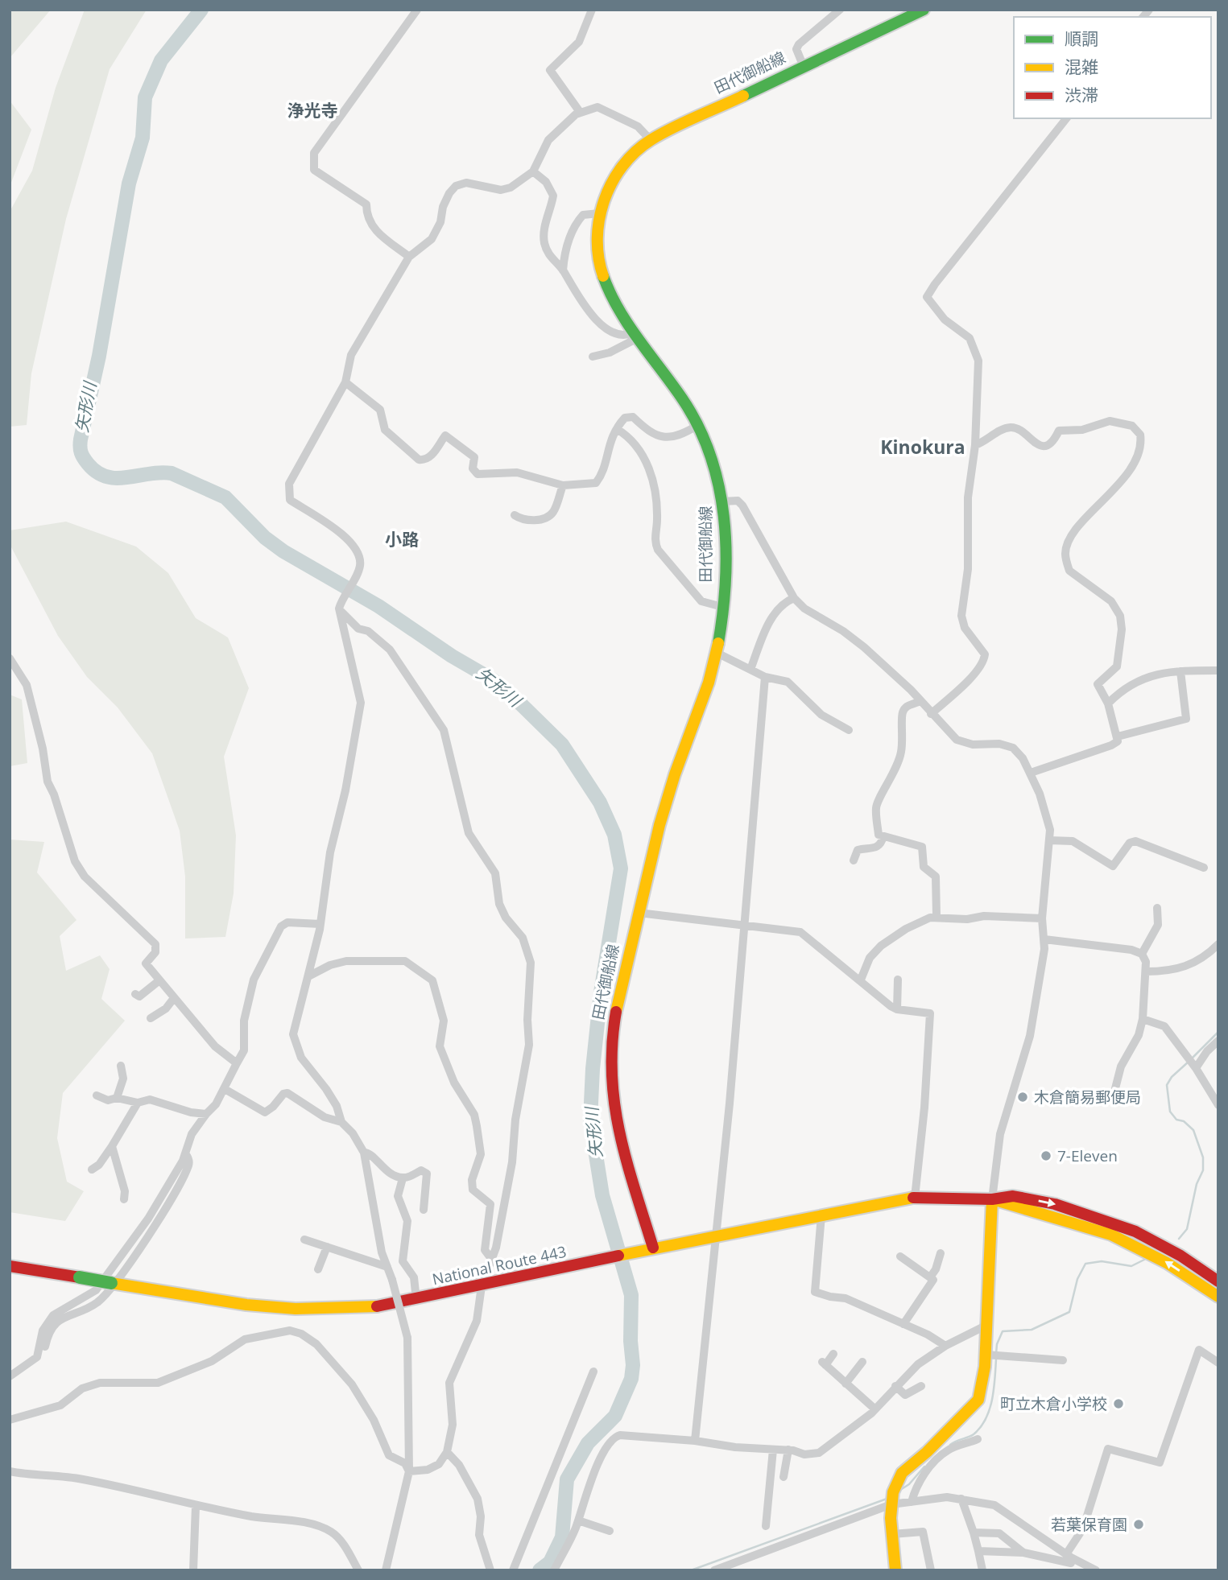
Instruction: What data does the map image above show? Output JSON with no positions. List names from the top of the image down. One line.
{"streets":{"main road":["田代御船線","National Route 443"]},"crossings":[["田代御船線","National Route 443"]],"districts":["浄光寺","Kinokura","小路"],"water":["矢形川"],"places":["木倉簡易郵便局","7-Eleven","町立木倉小学校","若葉保育園"],"legend":["順調","混雑","渋滞"]}
